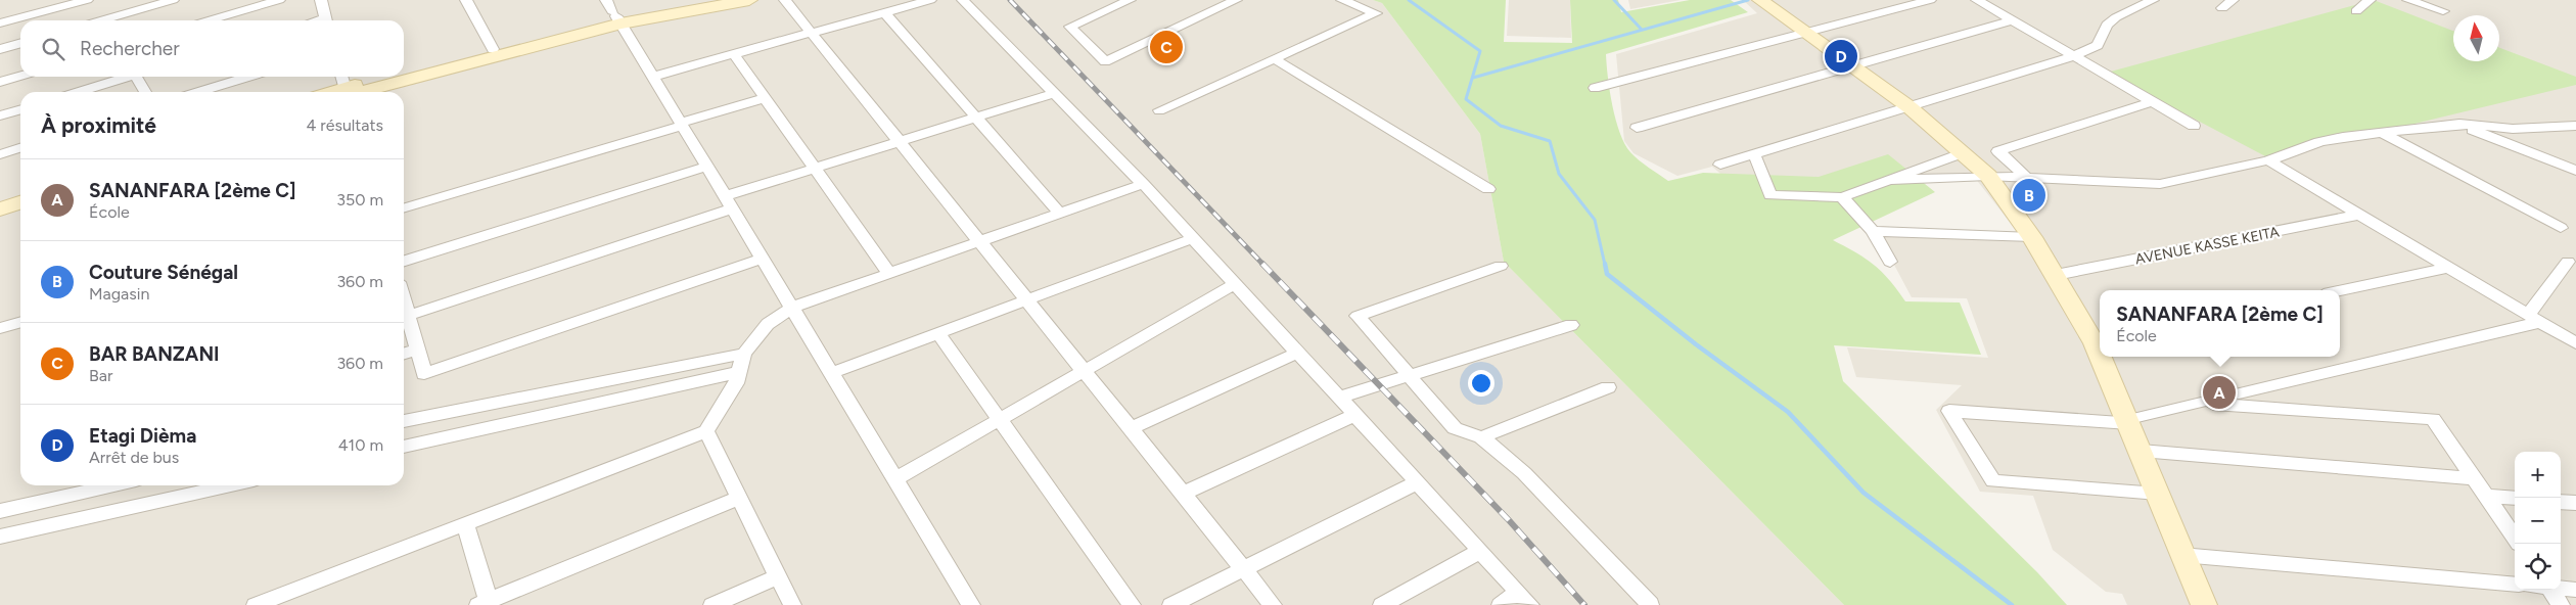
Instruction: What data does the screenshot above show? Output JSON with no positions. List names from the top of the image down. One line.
{"streets":{"street":["AVENUE KASSE KEITA"]},"north":"top","page":{"search":"Rechercher","pins":["C","D","B","A"],"heading":["À proximité","4 résultats"],"list":[{"mark":"A","name":"SANANFARA [2ème C]","note":"École","value":"350 m"},{"mark":"B","name":"Couture Sénégal","note":"Magasin","value":"360 m"},{"mark":"C","name":"BAR BANZANI","note":"Bar","value":"360 m"},{"mark":"D","name":"Etagi Dièma","note":"Arrêt de bus","value":"410 m"}],"popup":["SANANFARA [2ème C]","École"],"map_buttons":["+","−"]}}
